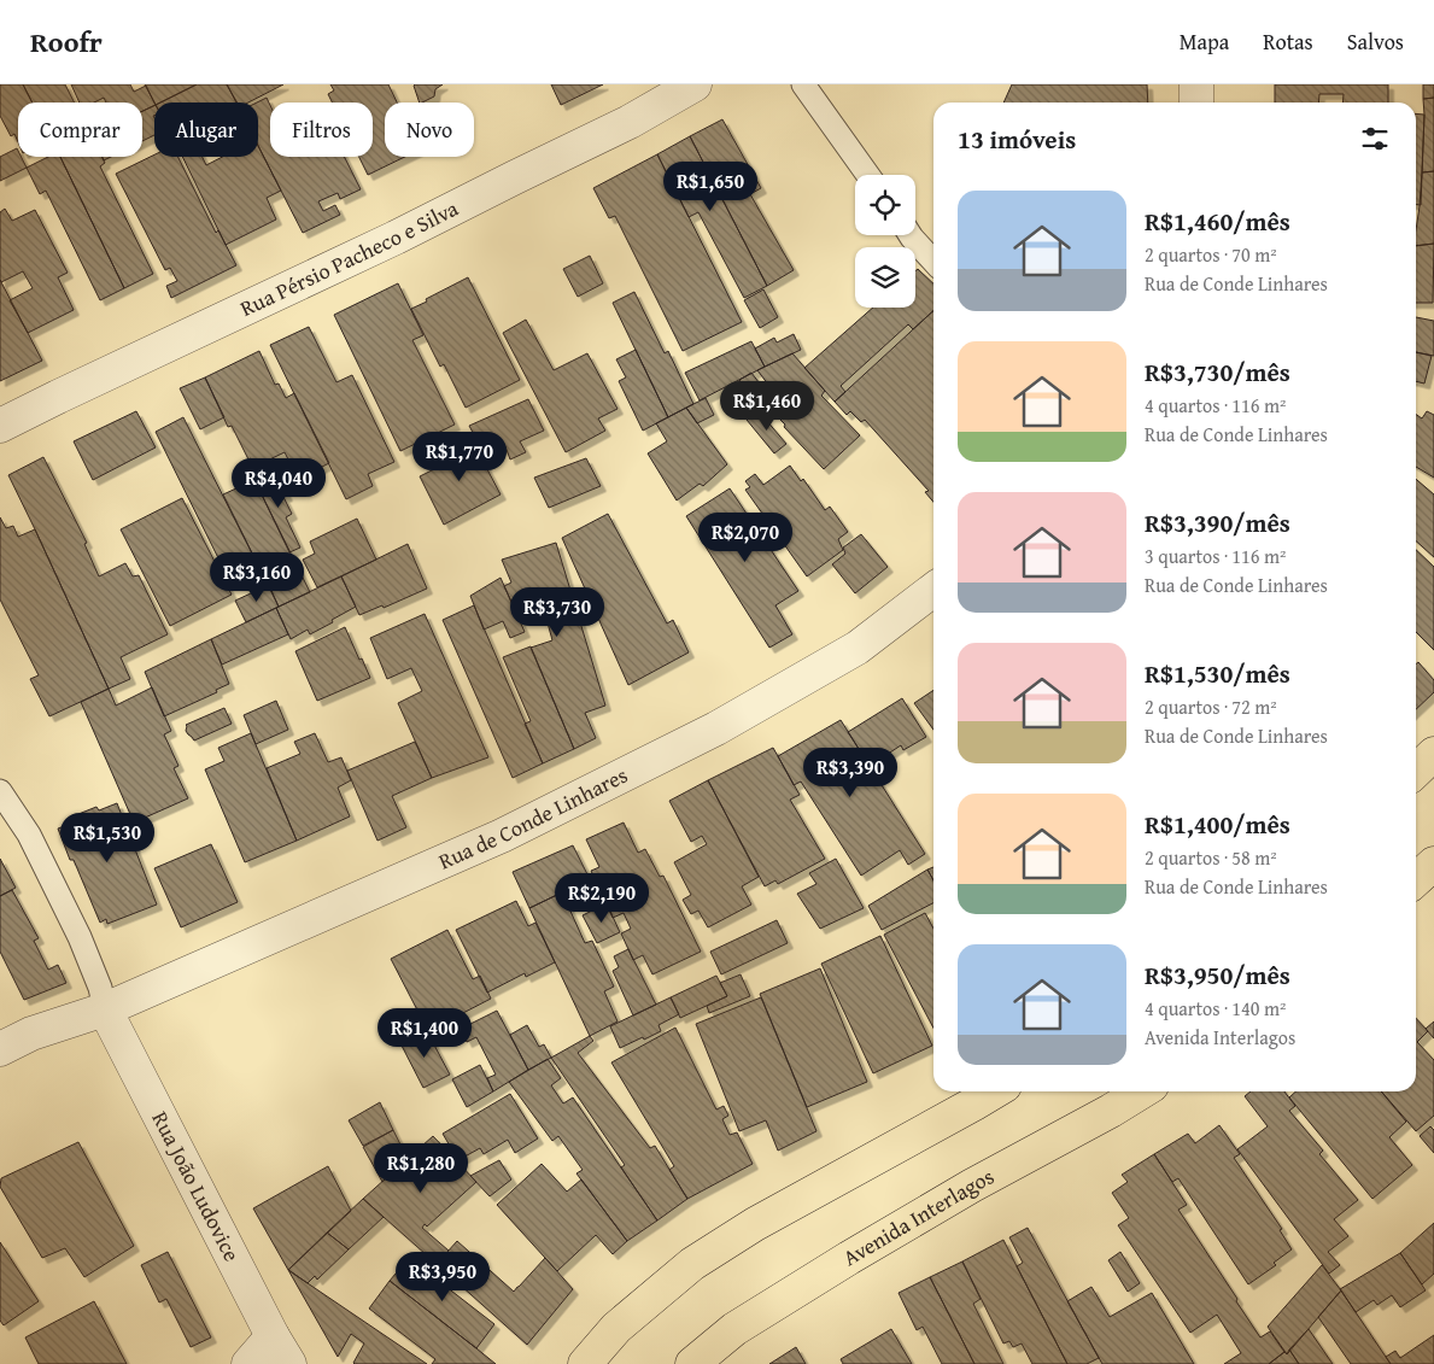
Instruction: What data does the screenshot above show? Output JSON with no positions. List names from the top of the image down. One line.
{"streets":{"main road":["Avenida Interlagos"],"street":["Rua Pérsio Pacheco e Silva","Rua de Conde Linhares","Rua João Ludovice"]},"crossings":[["Rua de Conde Linhares","Rua João Ludovice"]],"page":{"header":"Roofr","nav":["Mapa","Rotas","Salvos"],"chip":["Comprar","Alugar","Filtros","Novo"],"heading":"13 imóveis","price":["R$1,650","R$1,460","R$1,770","R$4,040","R$2,070","R$3,160","R$3,730","R$3,390","R$1,530","R$2,190","R$1,400","R$1,280","R$3,950"],"list":[{"name":"R$1,460/mês","note":"2 quartos · 70 m² · Rua de Conde Linhares"},{"name":"R$3,730/mês","note":"4 quartos · 116 m² · Rua de Conde Linhares"},{"name":"R$3,390/mês","note":"3 quartos · 116 m² · Rua de Conde Linhares"},{"name":"R$1,530/mês","note":"2 quartos · 72 m² · Rua de Conde Linhares"},{"name":"R$1,400/mês","note":"2 quartos · 58 m² · Rua de Conde Linhares"},{"name":"R$3,950/mês","note":"4 quartos · 140 m² · Avenida Interlagos"}]}}
